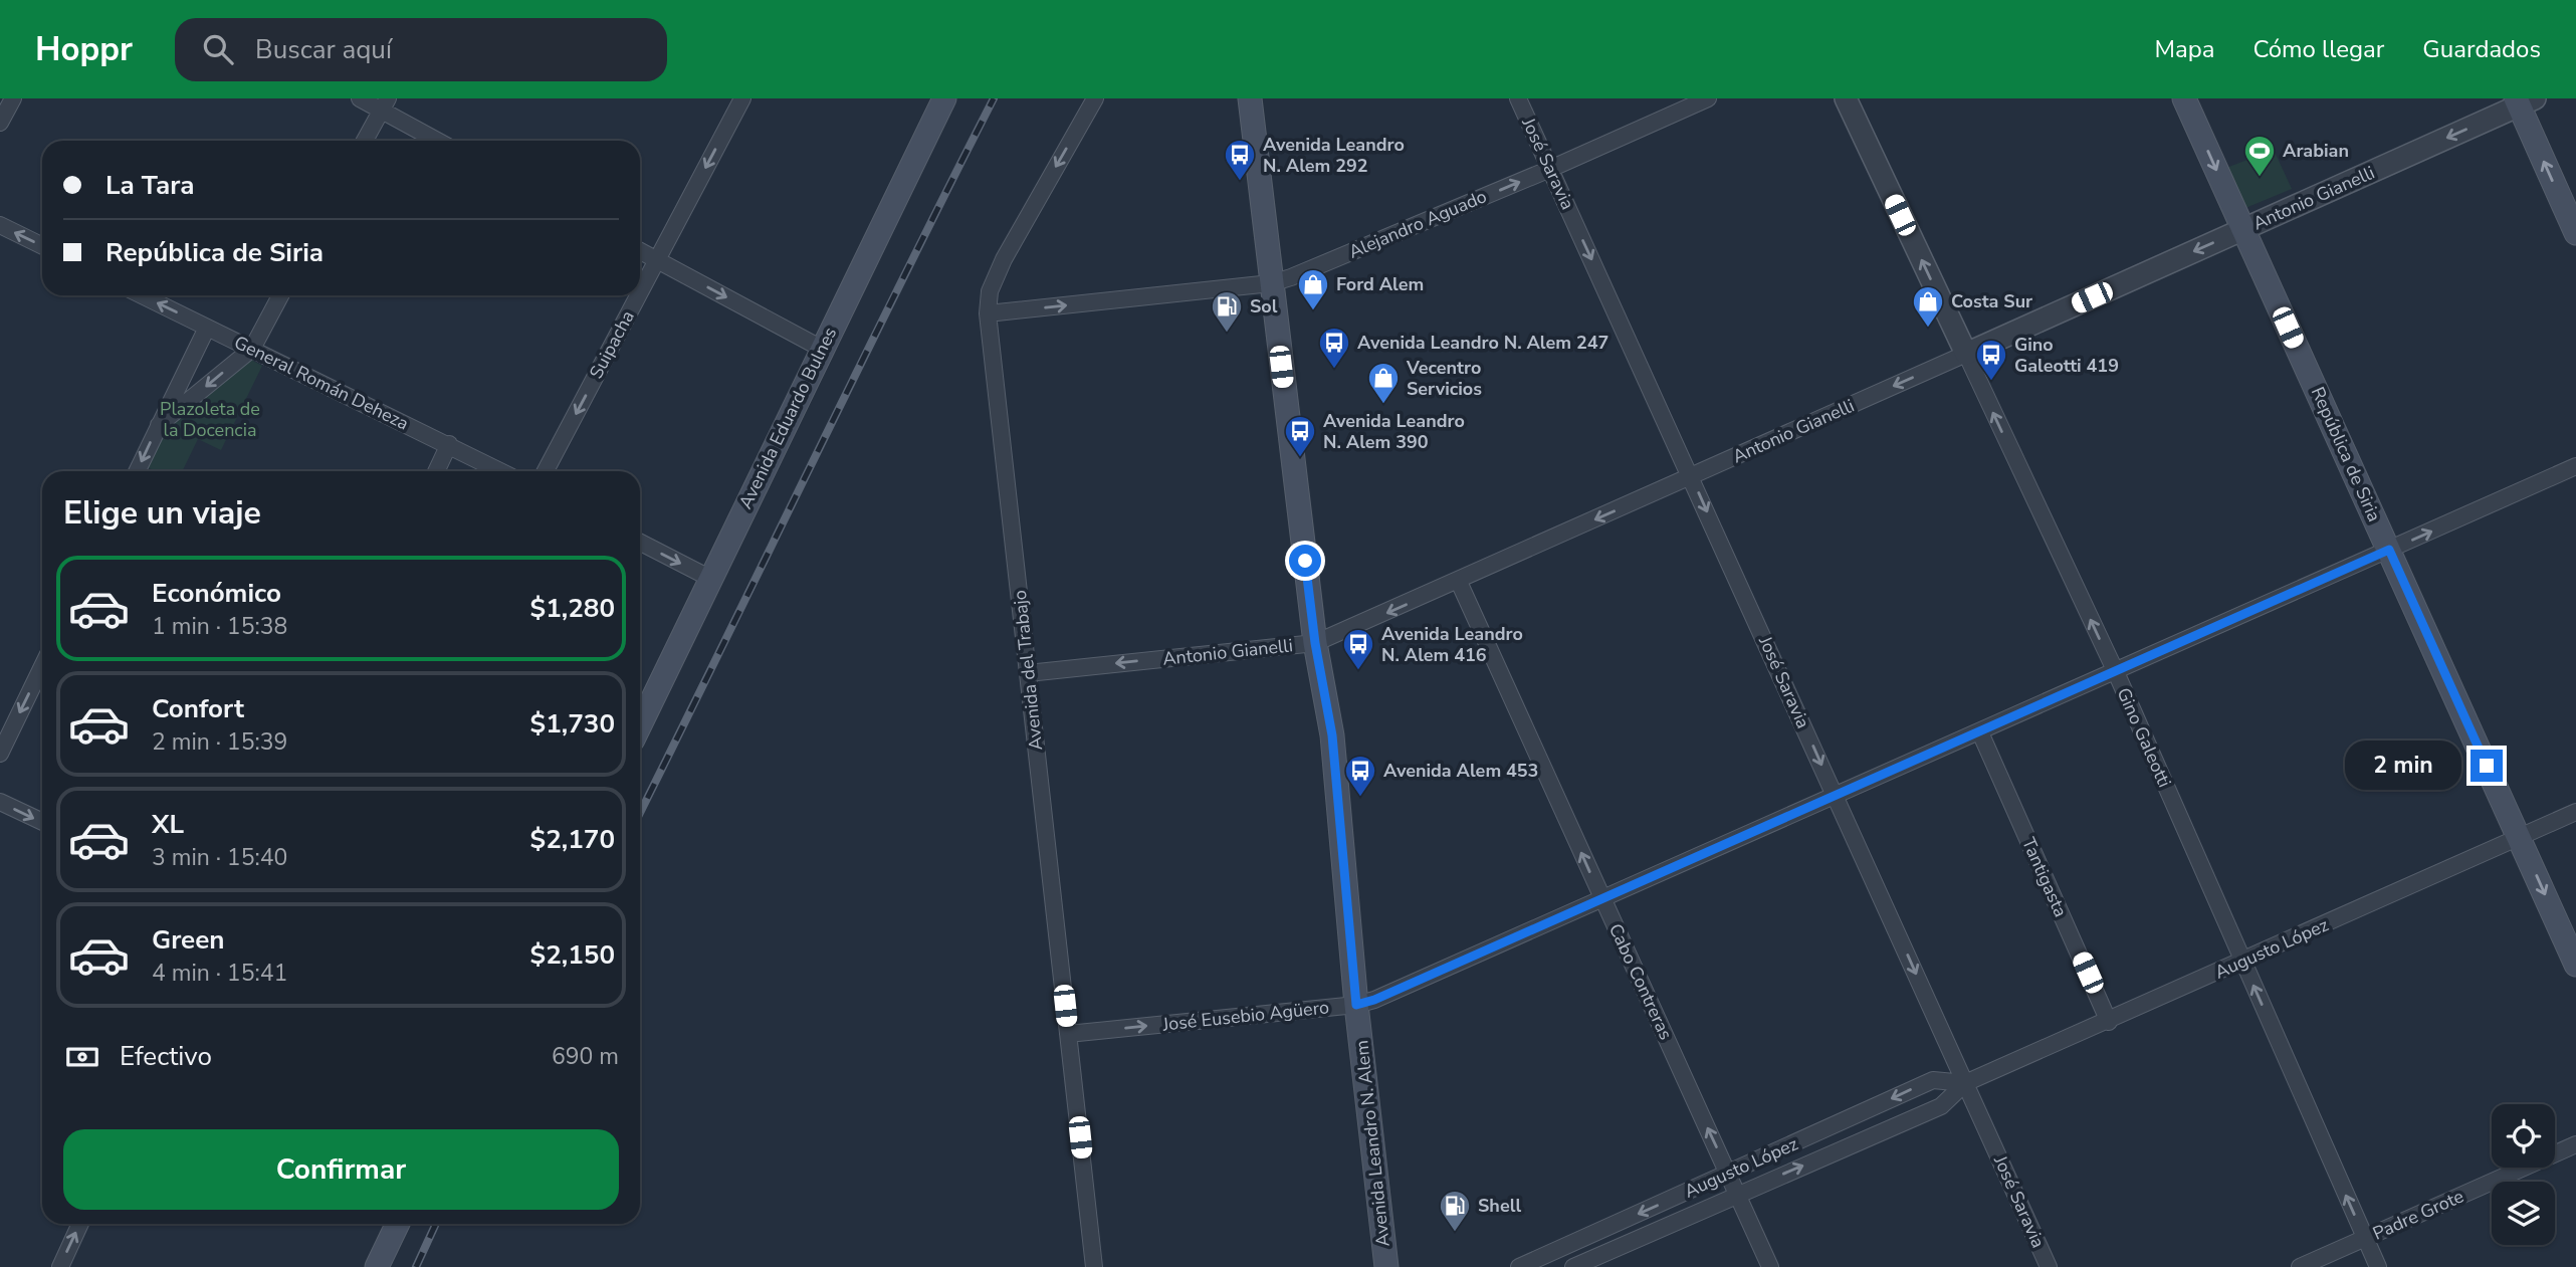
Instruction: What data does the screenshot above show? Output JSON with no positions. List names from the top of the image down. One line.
{"streets":{"main road":["Avenida Eduardo Bulnes","República de Siria","Avenida Leandro N. Alem"],"street":["José Saravia","Antonio Gianelli","Alejandro Aguado","Suipacha","General Román Deheza","Avenida del Trabajo","Gino Galeotti","Tantigasta","Augusto López","Cabo Contreras","José Eusebio Agüero","Padre Grote"]},"crossings":[["José Saravia","Antonio Gianelli"],["José Saravia","Alejandro Aguado"],["José Saravia","Augusto López"],["José Saravia","José Eusebio Agüero"],["Antonio Gianelli","República de Siria"],["Antonio Gianelli","Avenida del Trabajo"],["Antonio Gianelli","Gino Galeotti"],["Antonio Gianelli","Cabo Contreras"],["Antonio Gianelli","Avenida Leandro N. Alem"],["Alejandro Aguado","Avenida del Trabajo"],["Alejandro Aguado","Avenida Leandro N. Alem"],["República de Siria","Augusto López"],["República de Siria","José Eusebio Agüero"],["Avenida del Trabajo","José Eusebio Agüero"],["Gino Galeotti","Augusto López"],["Gino Galeotti","José Eusebio Agüero"],["Gino Galeotti","Padre Grote"],["Tantigasta","Augusto López"],["Tantigasta","José Eusebio Agüero"],["Augusto López","Cabo Contreras"],["Cabo Contreras","José Eusebio Agüero"],["José Eusebio Agüero","Avenida Leandro N. Alem"]],"one_way":["José Saravia","Antonio Gianelli","Alejandro Aguado","Suipacha","Gino Galeotti","Cabo Contreras"],"parks":["Plazoleta de la Docencia"],"places":{"sports":["Arabian"],"bus stop":["Avenida Leandro N. Alem 292","Avenida Leandro N. Alem 247","Gino Galeotti 419","Avenida Leandro N. Alem 390","Avenida Leandro N. Alem 416","Avenida Alem 453"],"shop":["Ford Alem","Costa Sur","Vecentro Servicios"],"fuel station":["Sol","Shell"]},"page":{"header":"Hoppr","search":"Buscar aquí","nav":["Mapa","Cómo llegar","Guardados"],"banner":["La Tara","República de Siria"],"heading":"Elige un viaje","list":[{"name":"Económico","note":"1 min · 15:38","value":"$1,280"},{"name":"Confort","note":"2 min · 15:39","value":"$1,730"},{"name":"XL","note":"3 min · 15:40","value":"$2,170"},{"name":"Green","note":"4 min · 15:41","value":"$2,150"}],"bubble":"2 min","pay":["Efectivo","690 m"],"buttons":"Confirmar"}}
